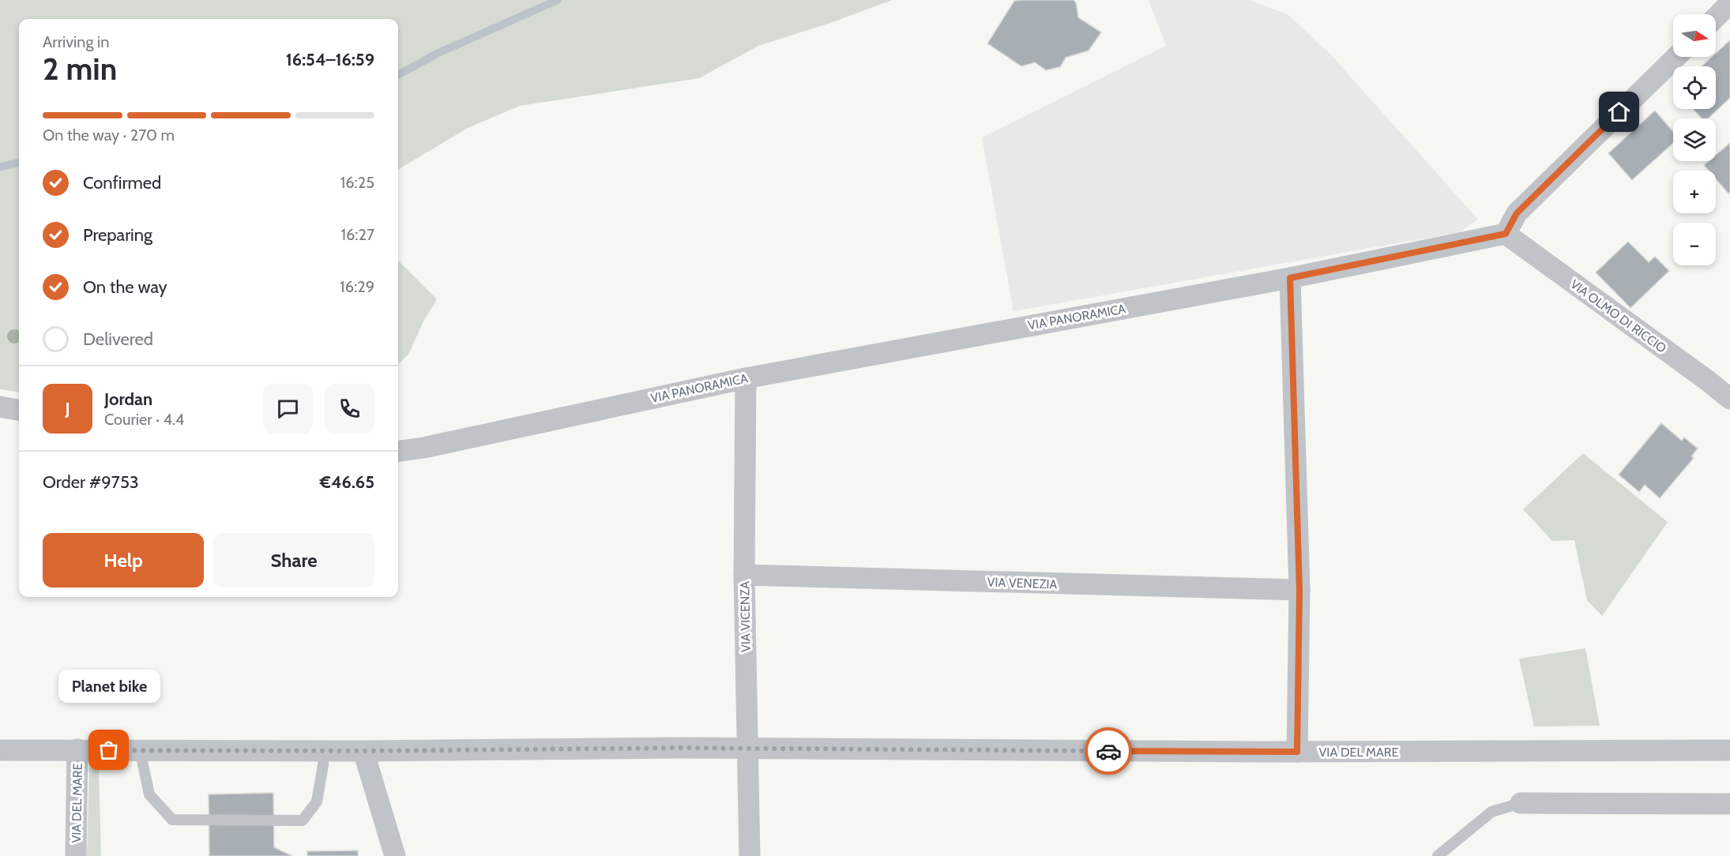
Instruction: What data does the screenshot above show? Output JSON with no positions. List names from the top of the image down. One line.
{"streets":{"street":["VIA OLMO DI RICCIO","VIA PANORAMICA","VIA VENEZIA","VIA VICENZA","VIA DEL MARE"]},"crossings":[["VIA OLMO DI RICCIO","VIA PANORAMICA"],["VIA PANORAMICA","VIA VICENZA"],["VIA VENEZIA","VIA VICENZA"],["VIA VICENZA","VIA DEL MARE"]],"places":["Planet bike"],"north":"right","page":{"map_buttons":["+","−"],"heading":["2 min","Arriving in","16:54–16:59"],"panel":["Jordan","Courier · 4.4","Order #9753","€46.65"],"bar":"On the way · 270 m","list":[["Confirmed","16:25"],["Preparing","16:27"],["On the way","16:29"],"Delivered"],"round":"J","buttons":["Help","Share"],"bubble":"Planet bike"}}
